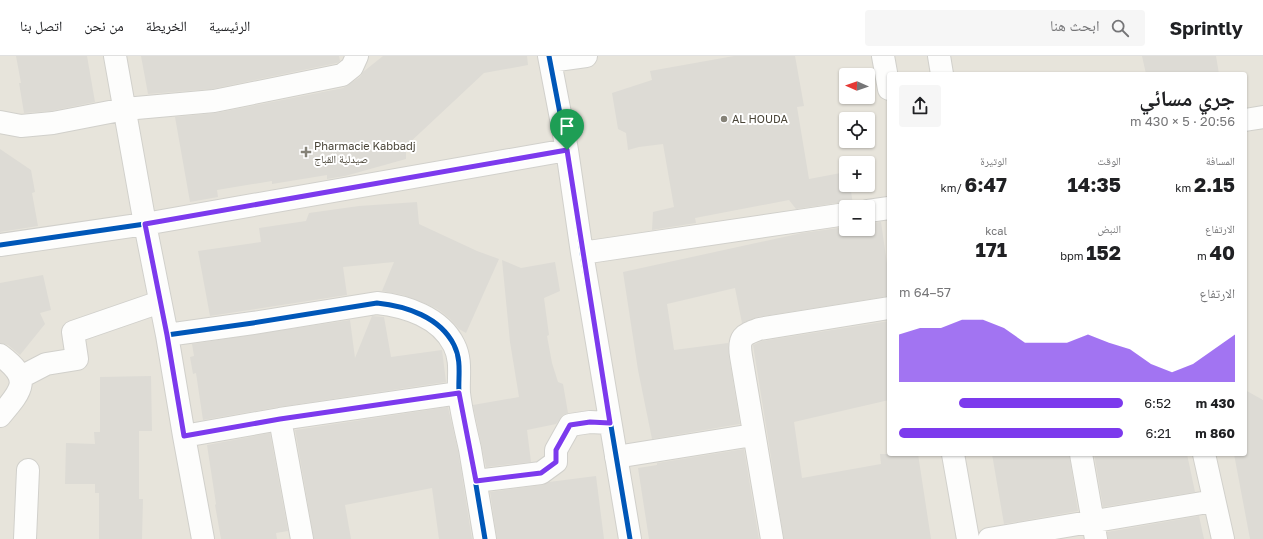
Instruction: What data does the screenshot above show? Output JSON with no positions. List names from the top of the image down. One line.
{"places":{"other":["AL HOUDA"],"health":["Pharmacie Kabbadj صيدلية القباج"]},"north":"left","page":{"header":"Sprintly","search":"ابحث هنا","nav":["الرئيسية","الخريطة","من نحن","اتصل بنا"],"map_buttons":["+","−"],"heading":["جري مسائي","20:56 · 5 × 430 m"],"stats":[["المسافة","2.15 km"],["الوقت","14:35"],["الوتيرة","6:47 /km"],["الارتفاع","40 m"],["النبض","152 bpm"],["kcal","171"]],"chart":["الارتفاع","57–64 m"],"list":[{"name":"430 m","note":"6:52"},{"name":"860 m","note":"6:21"}]}}
